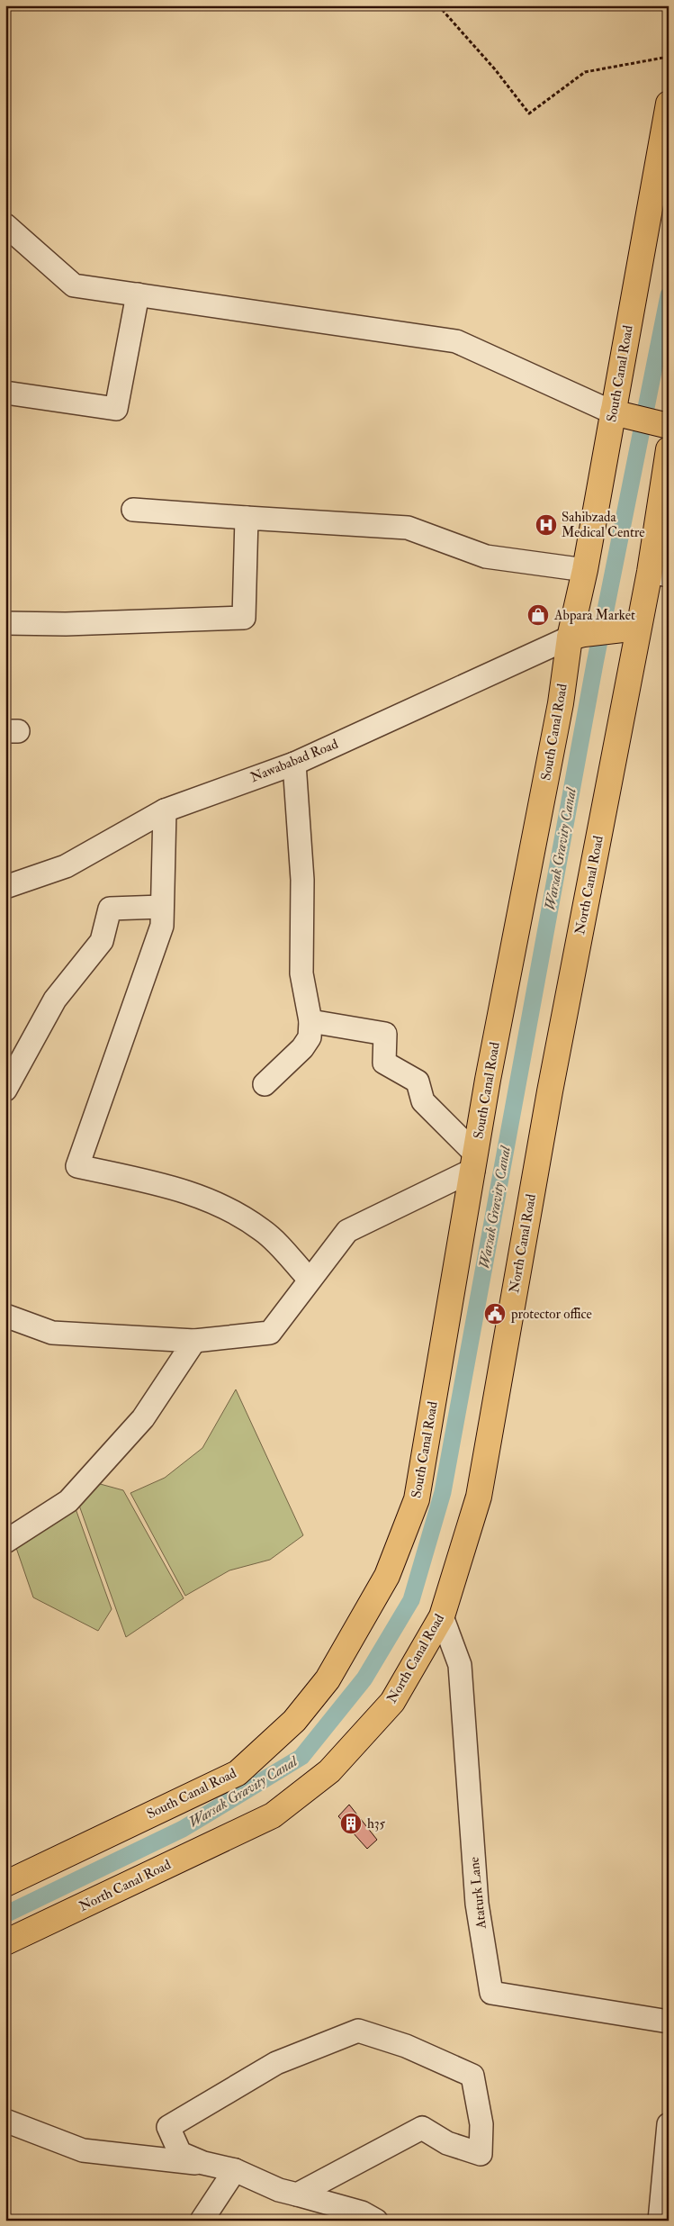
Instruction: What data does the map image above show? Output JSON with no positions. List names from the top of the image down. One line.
{"streets":{"main road":["South Canal Road","North Canal Road"],"street":["Nawababad Road","Ataturk Lane"]},"crossings":[["South Canal Road","Nawababad Road"],["North Canal Road","Ataturk Lane"]],"water":["Warsak Gravity Canal"],"places":{"hospital":["Sahibzada Medical Centre"],"shop":["Abpara Market"],"public building":["protector office"],"building":["h35"]}}
